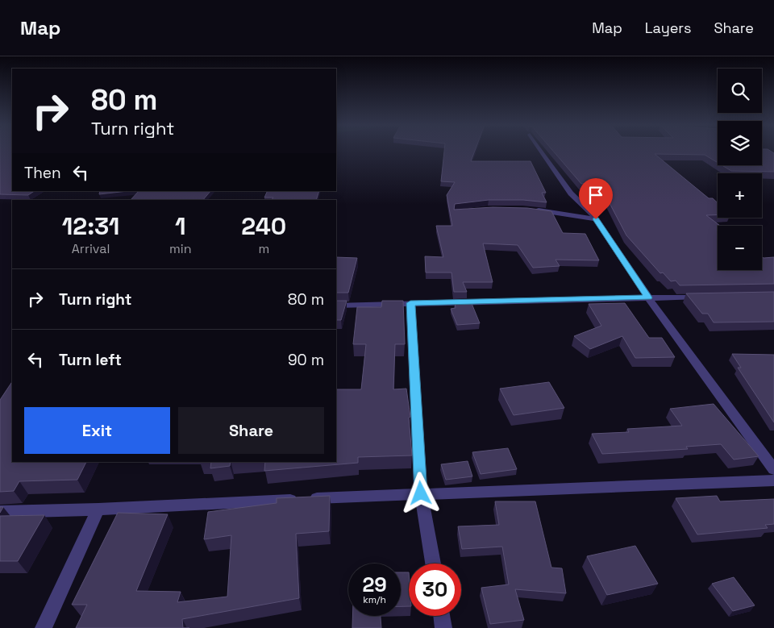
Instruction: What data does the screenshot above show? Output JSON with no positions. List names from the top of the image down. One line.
{"page":{"header":"Map","nav":["Map","Layers","Share"],"map_buttons":["+","−"],"turn":["80 m","Turn right"],"then":"Then","eta":["12:31","Arrival","1","min","240","m"],"list":[{"name":"Turn right","value":"80 m"},{"name":"Turn left","value":"90 m"}],"buttons":["Exit","Share"],"speed":"29 km/h","limit":"30"}}
